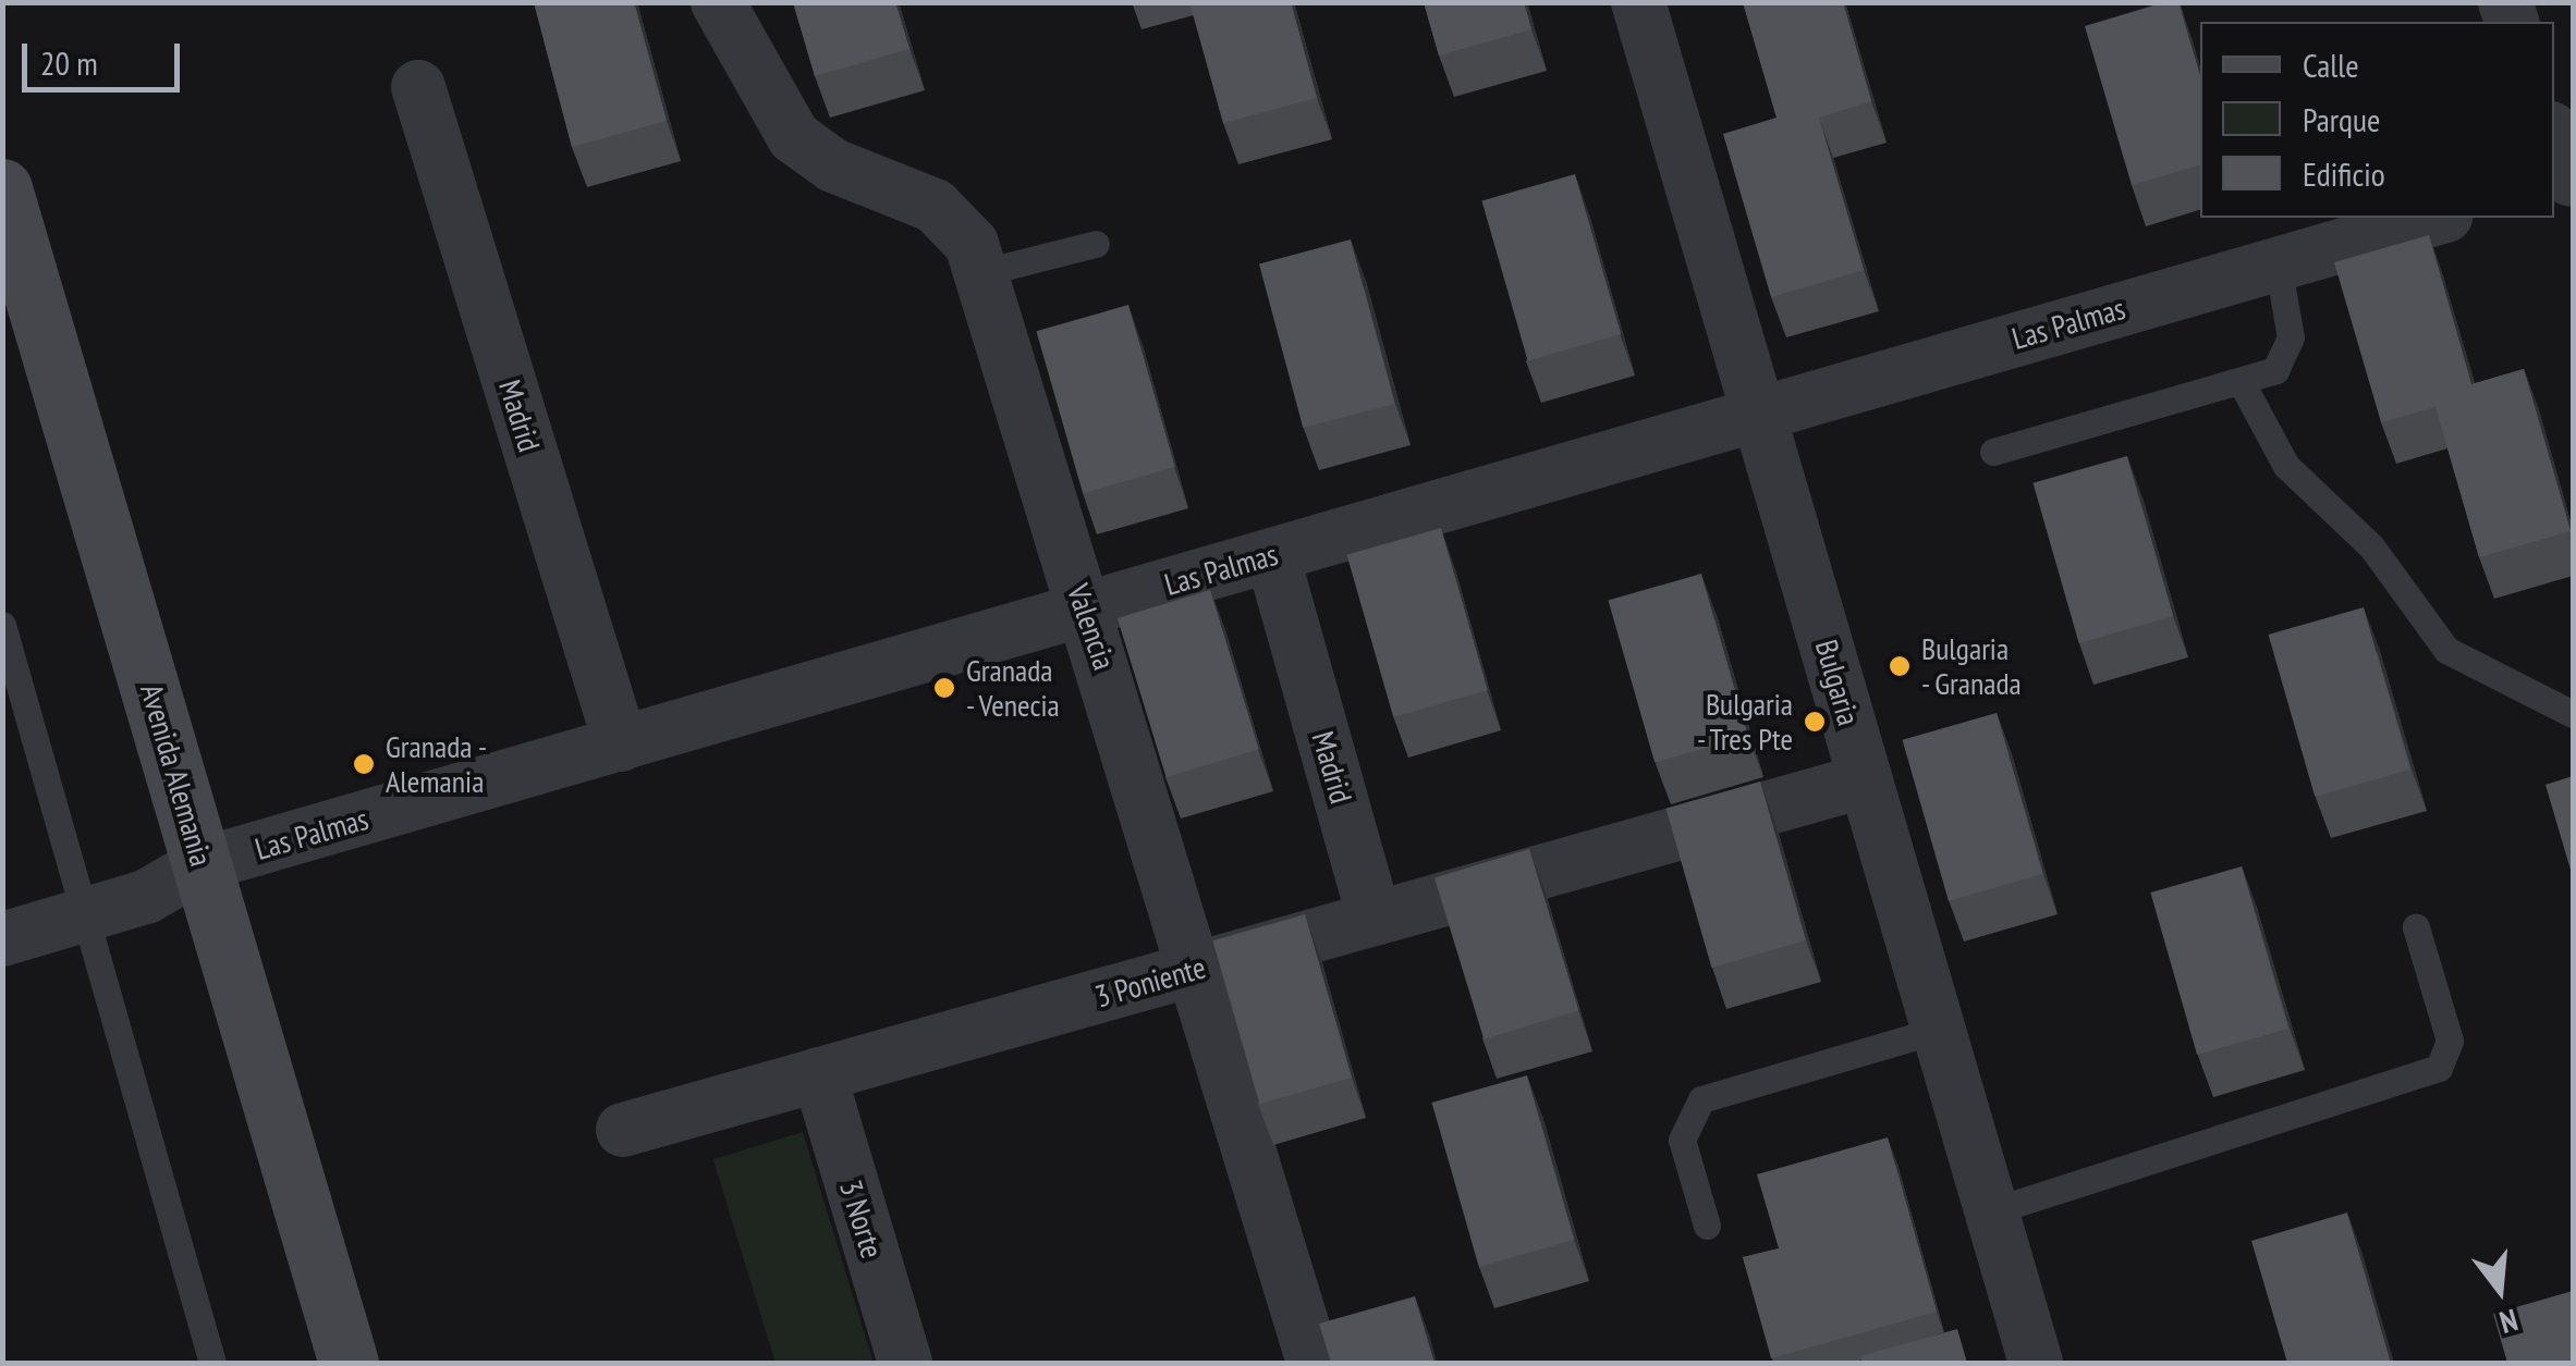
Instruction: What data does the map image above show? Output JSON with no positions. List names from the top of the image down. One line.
{"streets":{"street":["Las Palmas","Madrid","Valencia","Bulgaria","Avenida Alemania","3 Poniente","3 Norte"]},"crossings":[["Las Palmas","Madrid"],["Las Palmas","Valencia"],["Las Palmas","Bulgaria"],["Las Palmas","Avenida Alemania"],["Madrid","3 Poniente"],["Valencia","3 Poniente"],["Bulgaria","3 Poniente"],["3 Poniente","3 Norte"]],"places":["Bulgaria - Granada","Granada - Venecia","Bulgaria - Tres Pte","Granada - Alemania"],"legend":["Calle","Parque","Edificio"],"scale_bar":"20 m","north":"bottom"}
